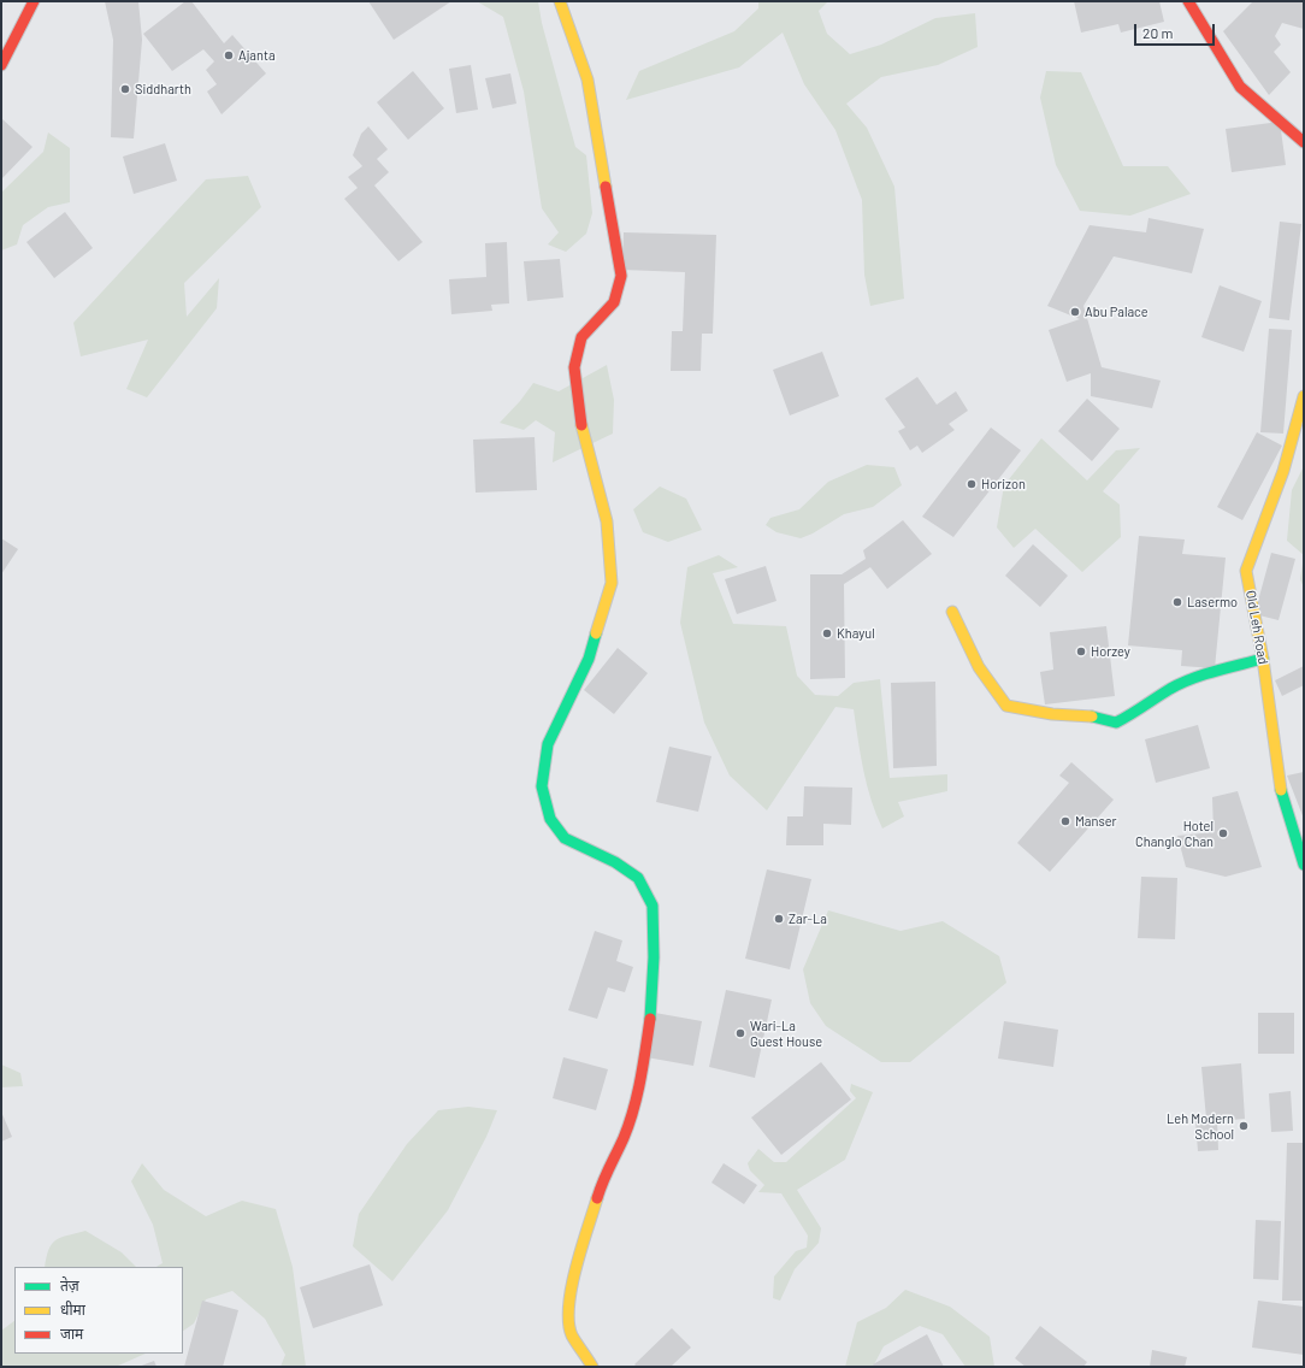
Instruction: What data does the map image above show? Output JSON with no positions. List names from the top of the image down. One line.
{"streets":{"street":["Old Leh Road"]},"places":["Ajanta","Siddharth","Abu Palace","Horizon","Lasermo","Khayul","Horzey","Manser","Hotel Changlo Chan","Zar-La","Wari-La Guest House","Leh Modern School"],"legend":["तेज़","धीमा","जाम"],"scale_bar":"20 m"}
